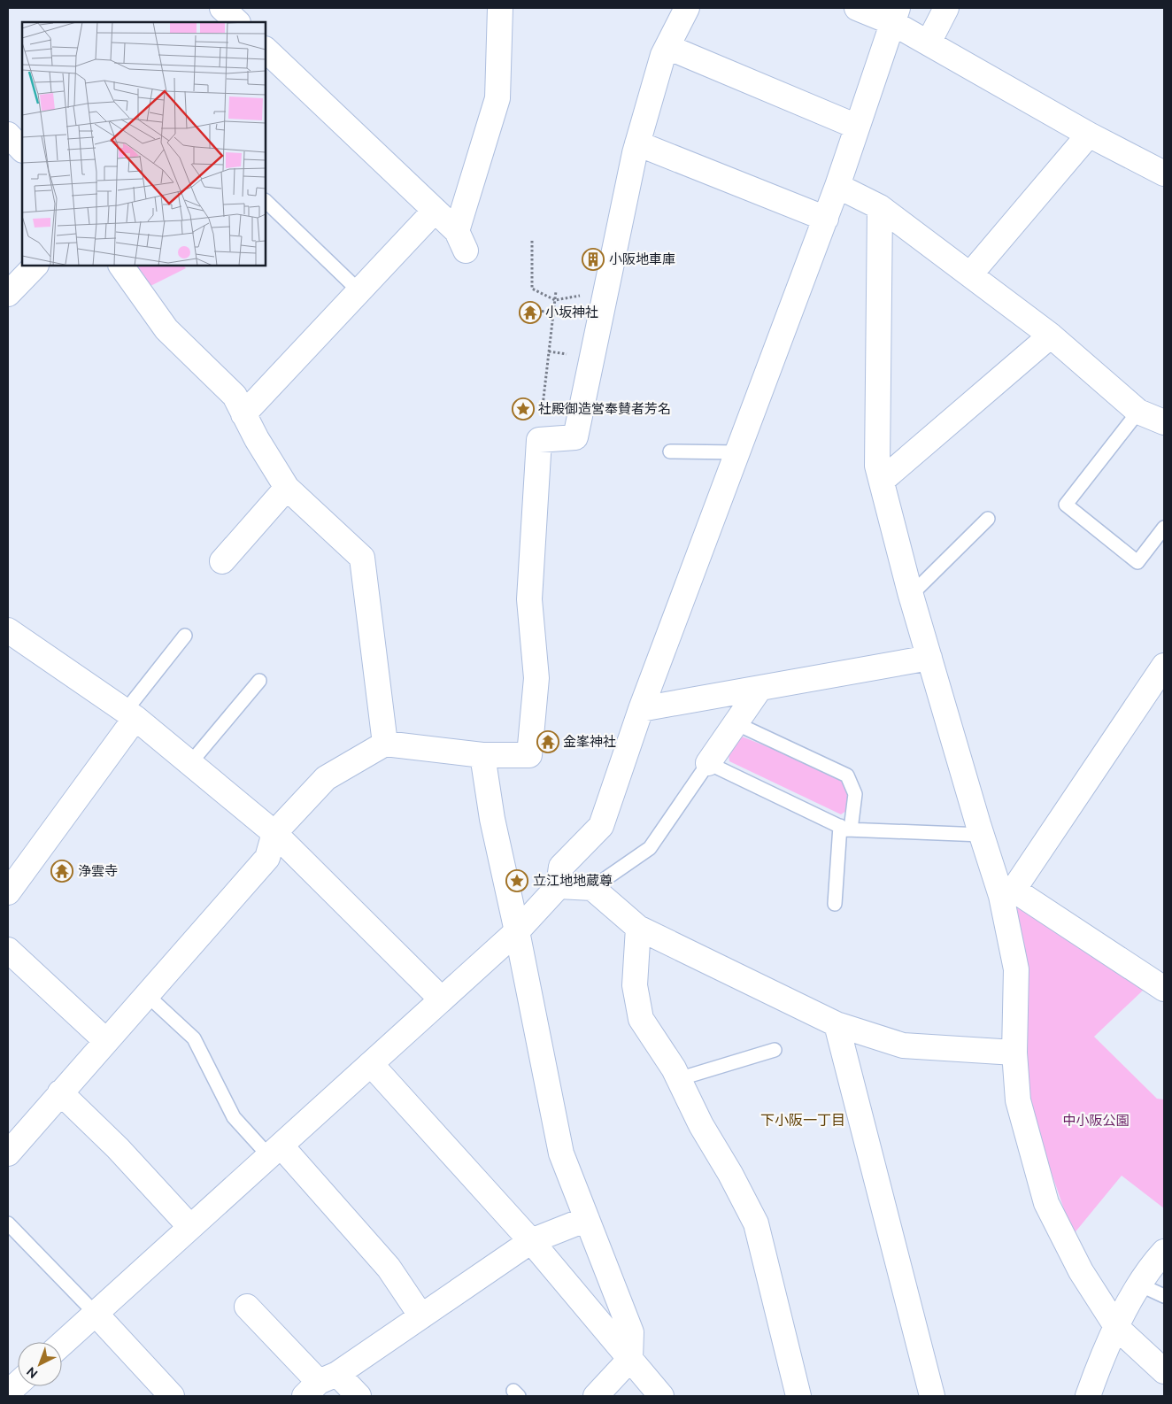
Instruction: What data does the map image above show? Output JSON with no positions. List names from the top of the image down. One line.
{"districts":["下小阪一丁目"],"parks":["中小阪公園"],"places":{"building":["小阪地車庫"],"temple":["小坂神社","金峯神社","浄雲寺"],"place":["社殿御造営奉賛者芳名","立江地地蔵尊"]},"north":"bottom left"}
